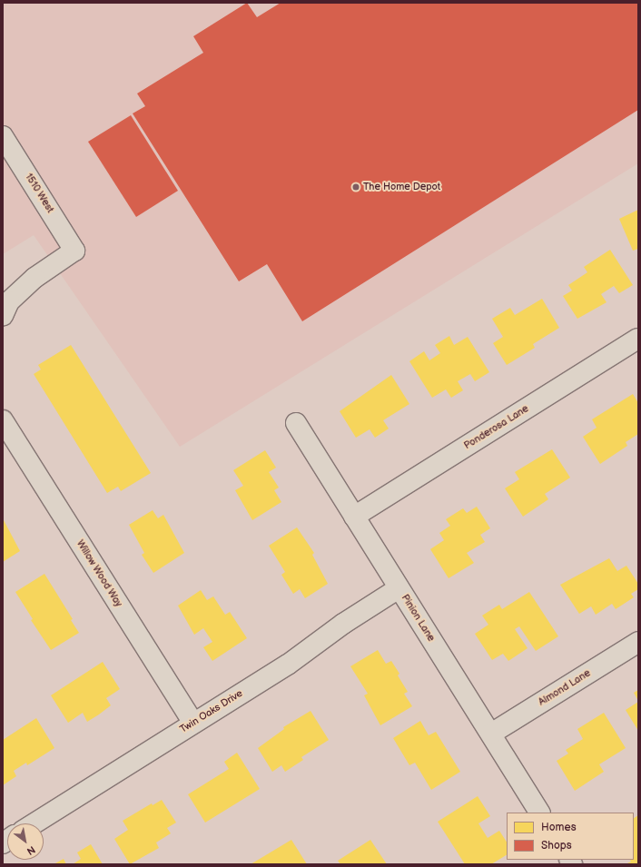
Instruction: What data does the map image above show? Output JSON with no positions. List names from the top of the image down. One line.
{"streets":{"street":["1510 West","Ponderosa Lane","Willow Wood Way","Pinion Lane","Almond Lane","Twin Oaks Drive"]},"crossings":[["Ponderosa Lane","Pinion Lane"],["Willow Wood Way","Twin Oaks Drive"],["Pinion Lane","Almond Lane"],["Pinion Lane","Twin Oaks Drive"]],"places":["The Home Depot"],"legend":["Homes","Shops"],"north":"bottom right"}
